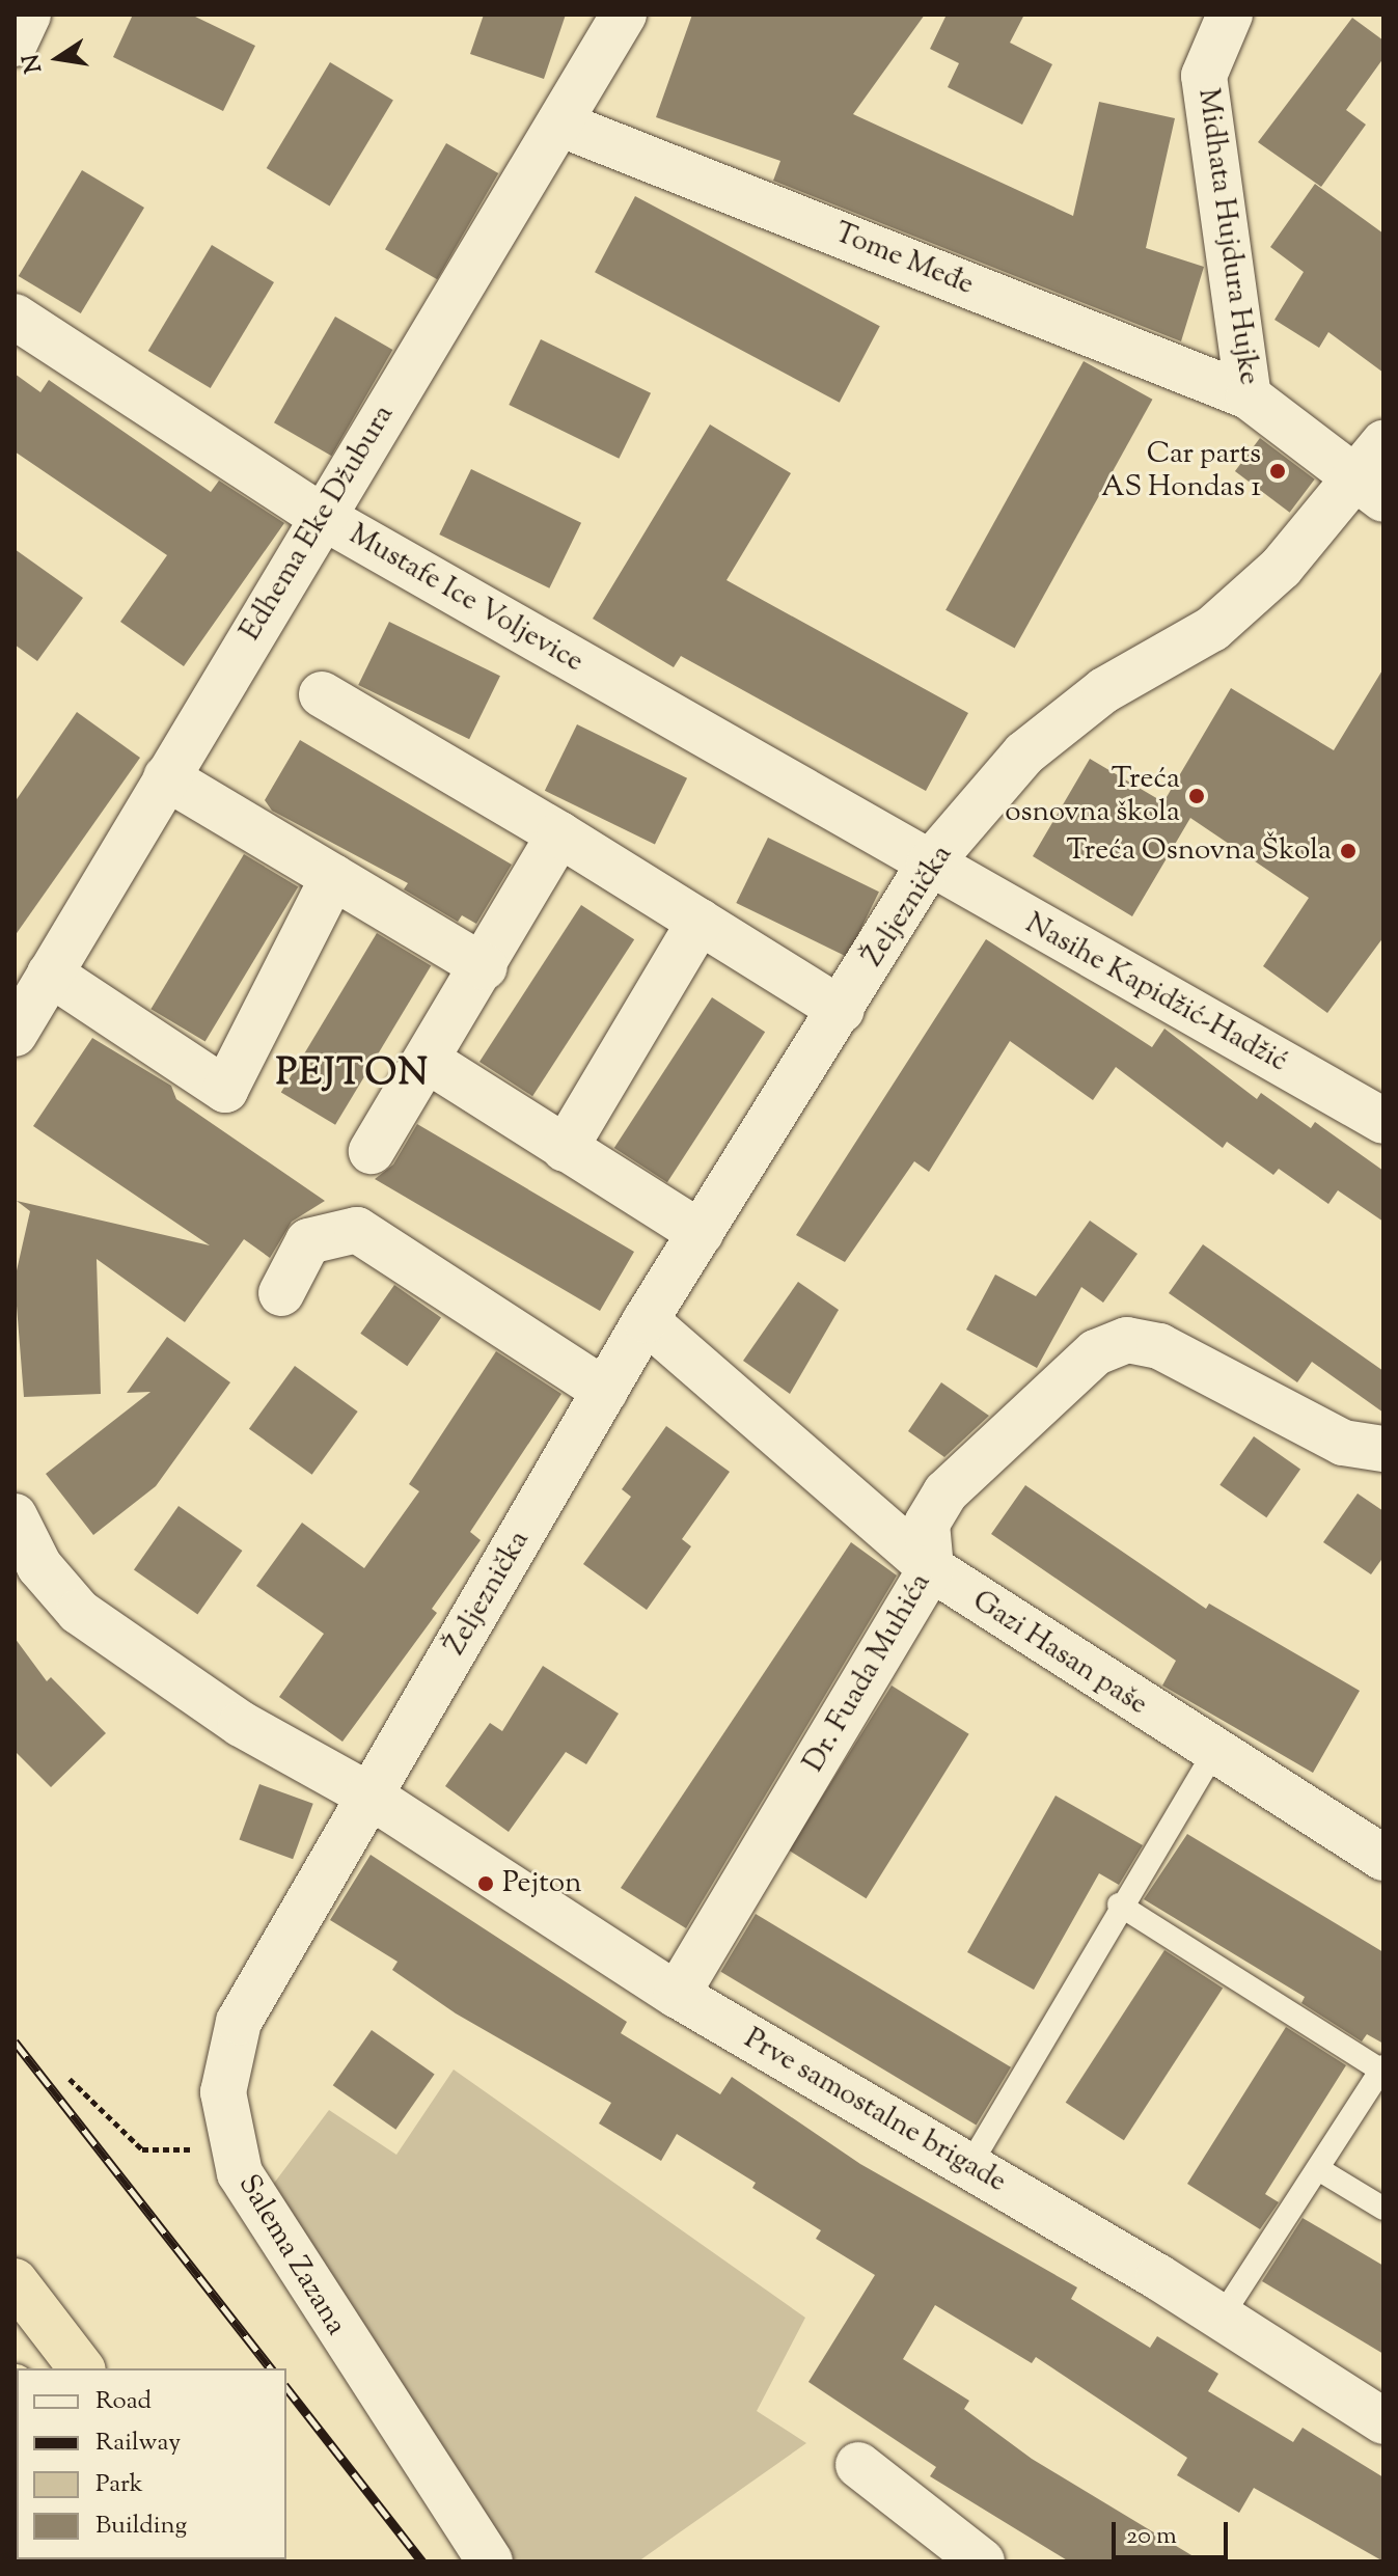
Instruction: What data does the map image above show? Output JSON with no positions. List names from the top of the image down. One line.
{"streets":{"street":["Midhata Hujdura Hujke","Tome Međe","Edhema Eke Džubura","Mustafe Ice Voljevice","Željeznička","Nasihe Kapidžić-Hadžić","Gazi Hasan paše","Dr. Fuada Muhića","Prve samostalne brigade","Salema Zazana"]},"crossings":[["Midhata Hujdura Hujke","Tome Međe"],["Midhata Hujdura Hujke","Željeznička"],["Tome Međe","Edhema Eke Džubura"],["Edhema Eke Džubura","Mustafe Ice Voljevice"],["Mustafe Ice Voljevice","Željeznička"],["Mustafe Ice Voljevice","Nasihe Kapidžić-Hadžić"],["Željeznička","Nasihe Kapidžić-Hadžić"],["Željeznička","Gazi Hasan paše"],["Željeznička","Prve samostalne brigade"],["Željeznička","Salema Zazana"],["Gazi Hasan paše","Dr. Fuada Muhića"],["Dr. Fuada Muhića","Prve samostalne brigade"],["Prve samostalne brigade","Salema Zazana"]],"districts":["PEJTON"],"places":["Car parts AS Hondas 1","Treća osnovna škola","Treća Osnovna Škola","Pejton"],"legend":["Road","Railway","Park","Building"],"scale_bar":"20 m","north":"left"}
